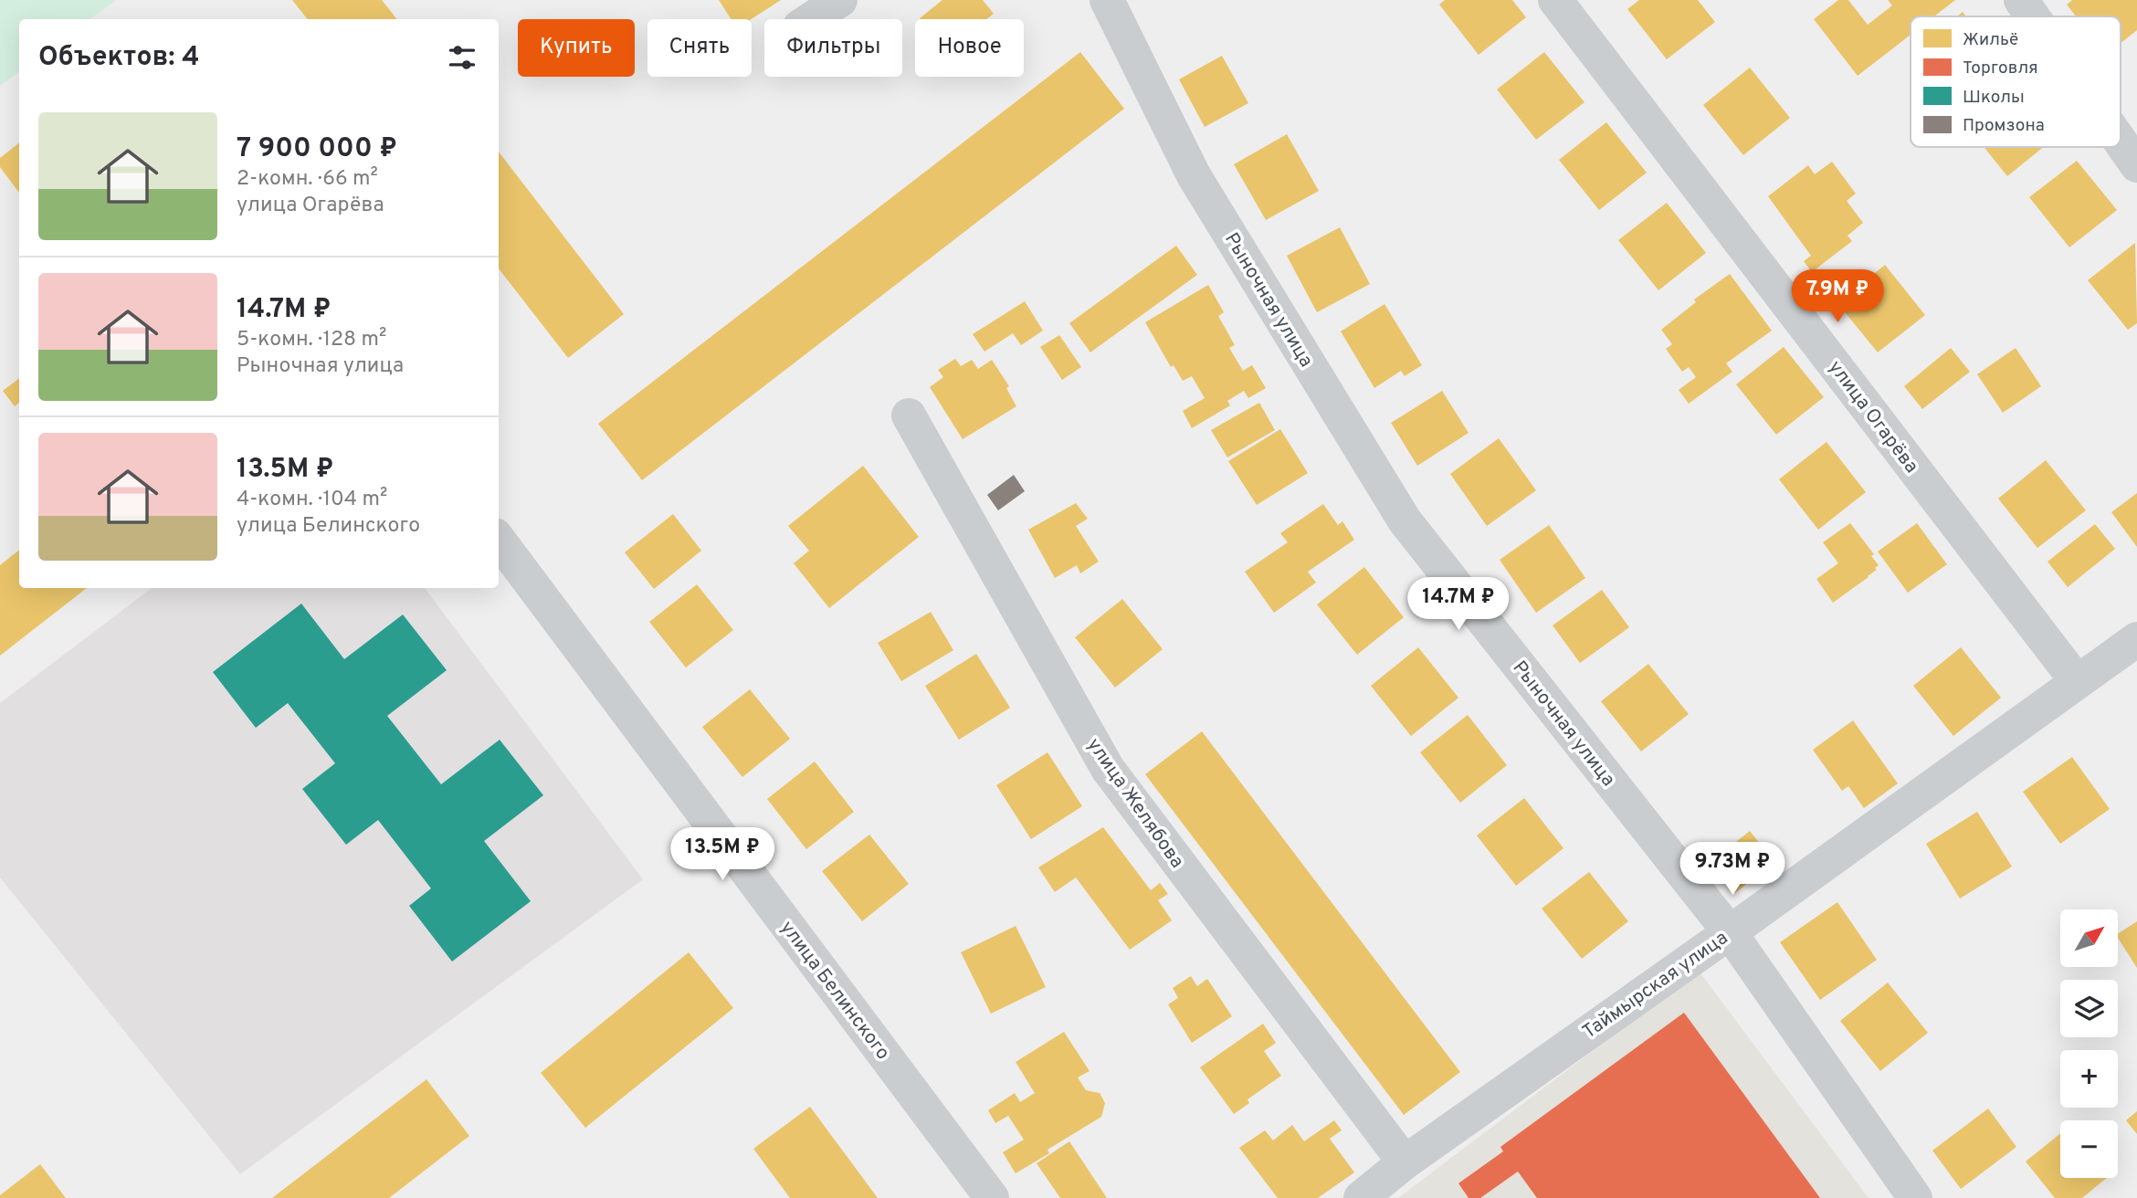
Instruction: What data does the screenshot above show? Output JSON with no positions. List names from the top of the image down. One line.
{"streets":{"street":["Рыночная улица","улица Огарёва","улица Желябова","Таймырская улица","улица Белинского"]},"crossings":[["Рыночная улица","Таймырская улица"],["улица Огарёва","Таймырская улица"],["улица Желябова","Таймырская улица"]],"legend":["Жильё","Торговля","Школы","Промзона"],"north":"top right","page":{"chip":["Купить","Снять","Фильтры","Новое"],"heading":"Объектов: 4","list":[{"name":"7 900 000 ₽","note":"2-комн. · 66 m² · улица Огарёва"},{"name":"14.7M ₽","note":"5-комн. · 128 m² · Рыночная улица"},{"name":"13.5M ₽","note":"4-комн. · 104 m² · улица Белинского"}],"price":["7.9M ₽","14.7M ₽","13.5M ₽","9.73M ₽"],"map_buttons":["+","−"]}}
